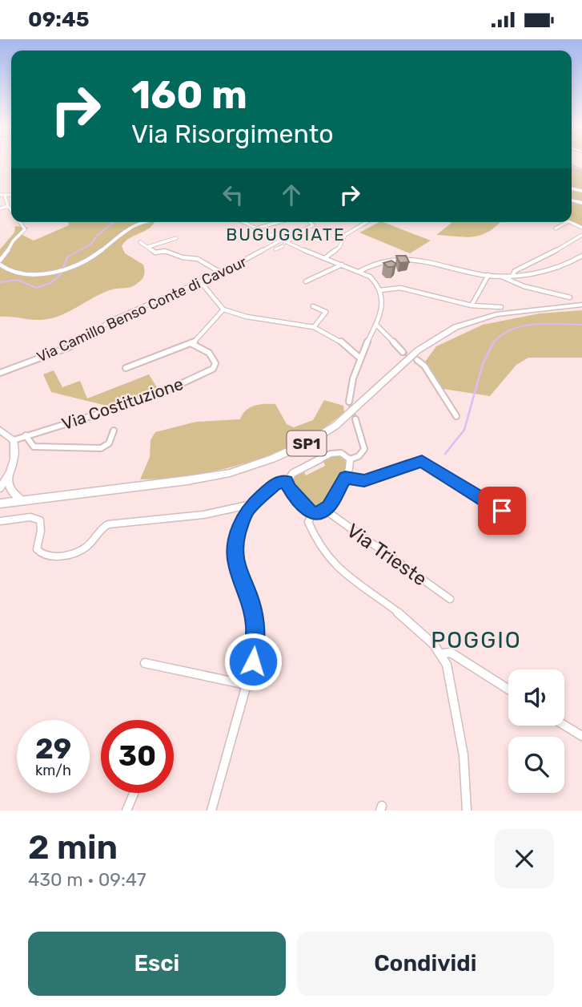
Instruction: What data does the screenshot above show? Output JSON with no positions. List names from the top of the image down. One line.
{"streets":{"main road":["SP1"],"street":["Via Camillo Benso Conte di Cavour","Via Costituzione","Via Trieste"]},"districts":["BUGUGGIATE","POGGIO"],"page":{"status":"09:45","turn":["160 m","Via Risorgimento"],"speed":"29 km/h","limit":"30","heading":["2 min","430 m · 09:47"],"buttons":["Esci","Condividi"]}}
